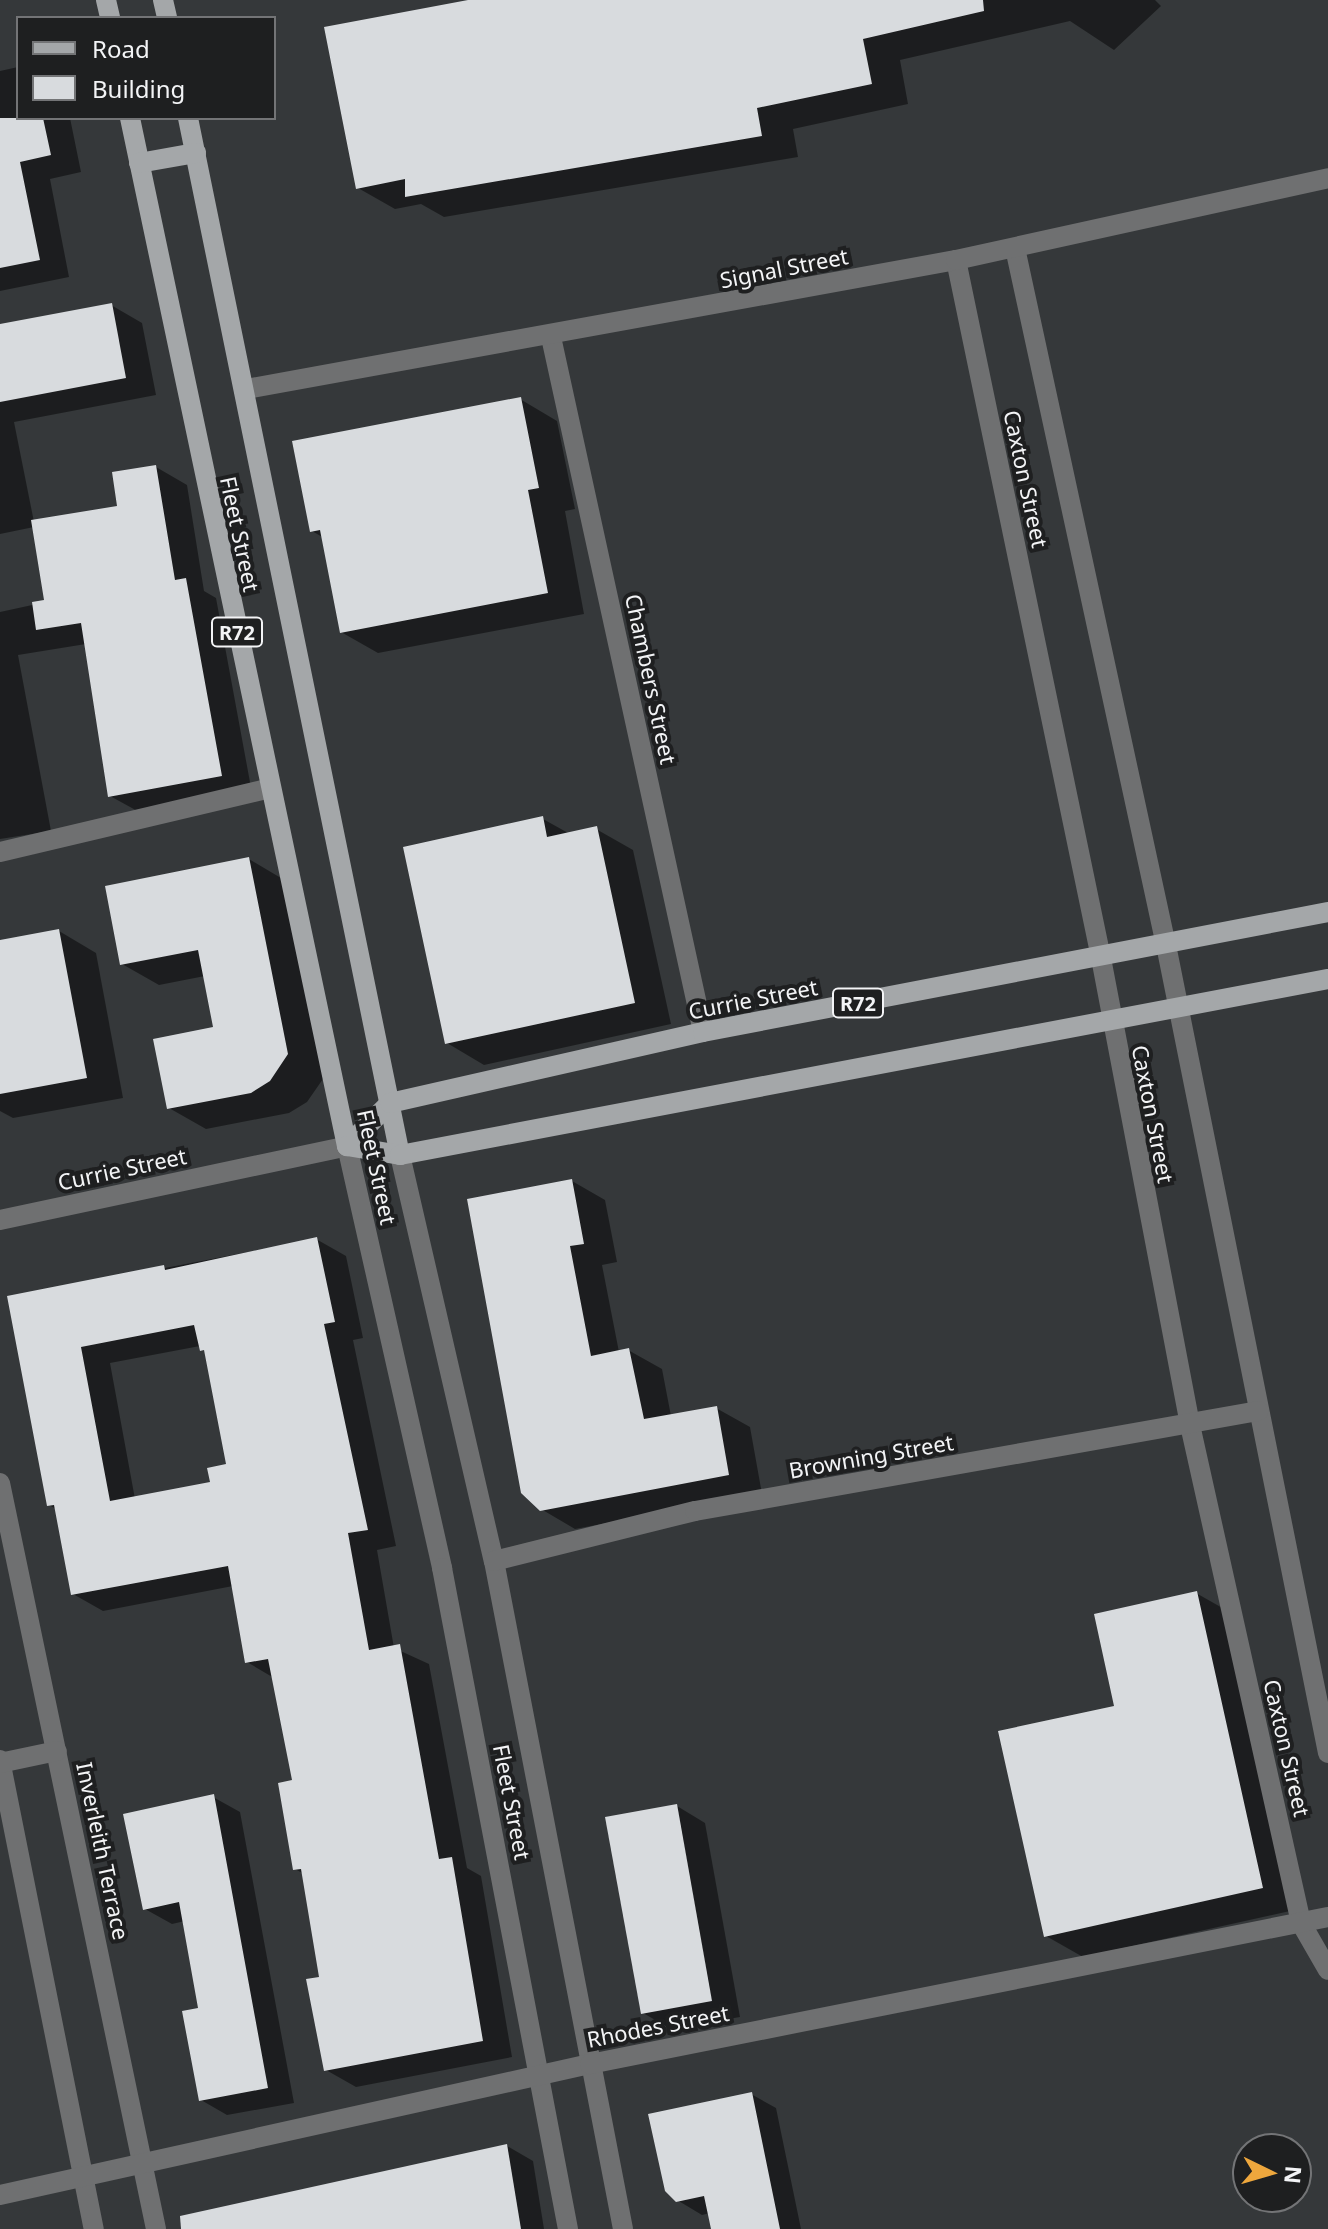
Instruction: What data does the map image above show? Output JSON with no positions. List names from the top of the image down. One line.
{"streets":{"main road":["Fleet Street","R72","Currie Street"],"street":["Signal Street","Caxton Street","Chambers Street","Browning Street","Inverleith Terrace","Rhodes Street"]},"crossings":[["Signal Street","Caxton Street"],["Signal Street","Fleet Street"],["Signal Street","Chambers Street"],["Caxton Street","Currie Street"],["Caxton Street","Browning Street"],["Caxton Street","Rhodes Street"],["Fleet Street","Currie Street"],["Fleet Street","Browning Street"],["Fleet Street","Rhodes Street"],["Chambers Street","Currie Street"],["Inverleith Terrace","Rhodes Street"]],"legend":["Road","Building"],"north":"right"}
